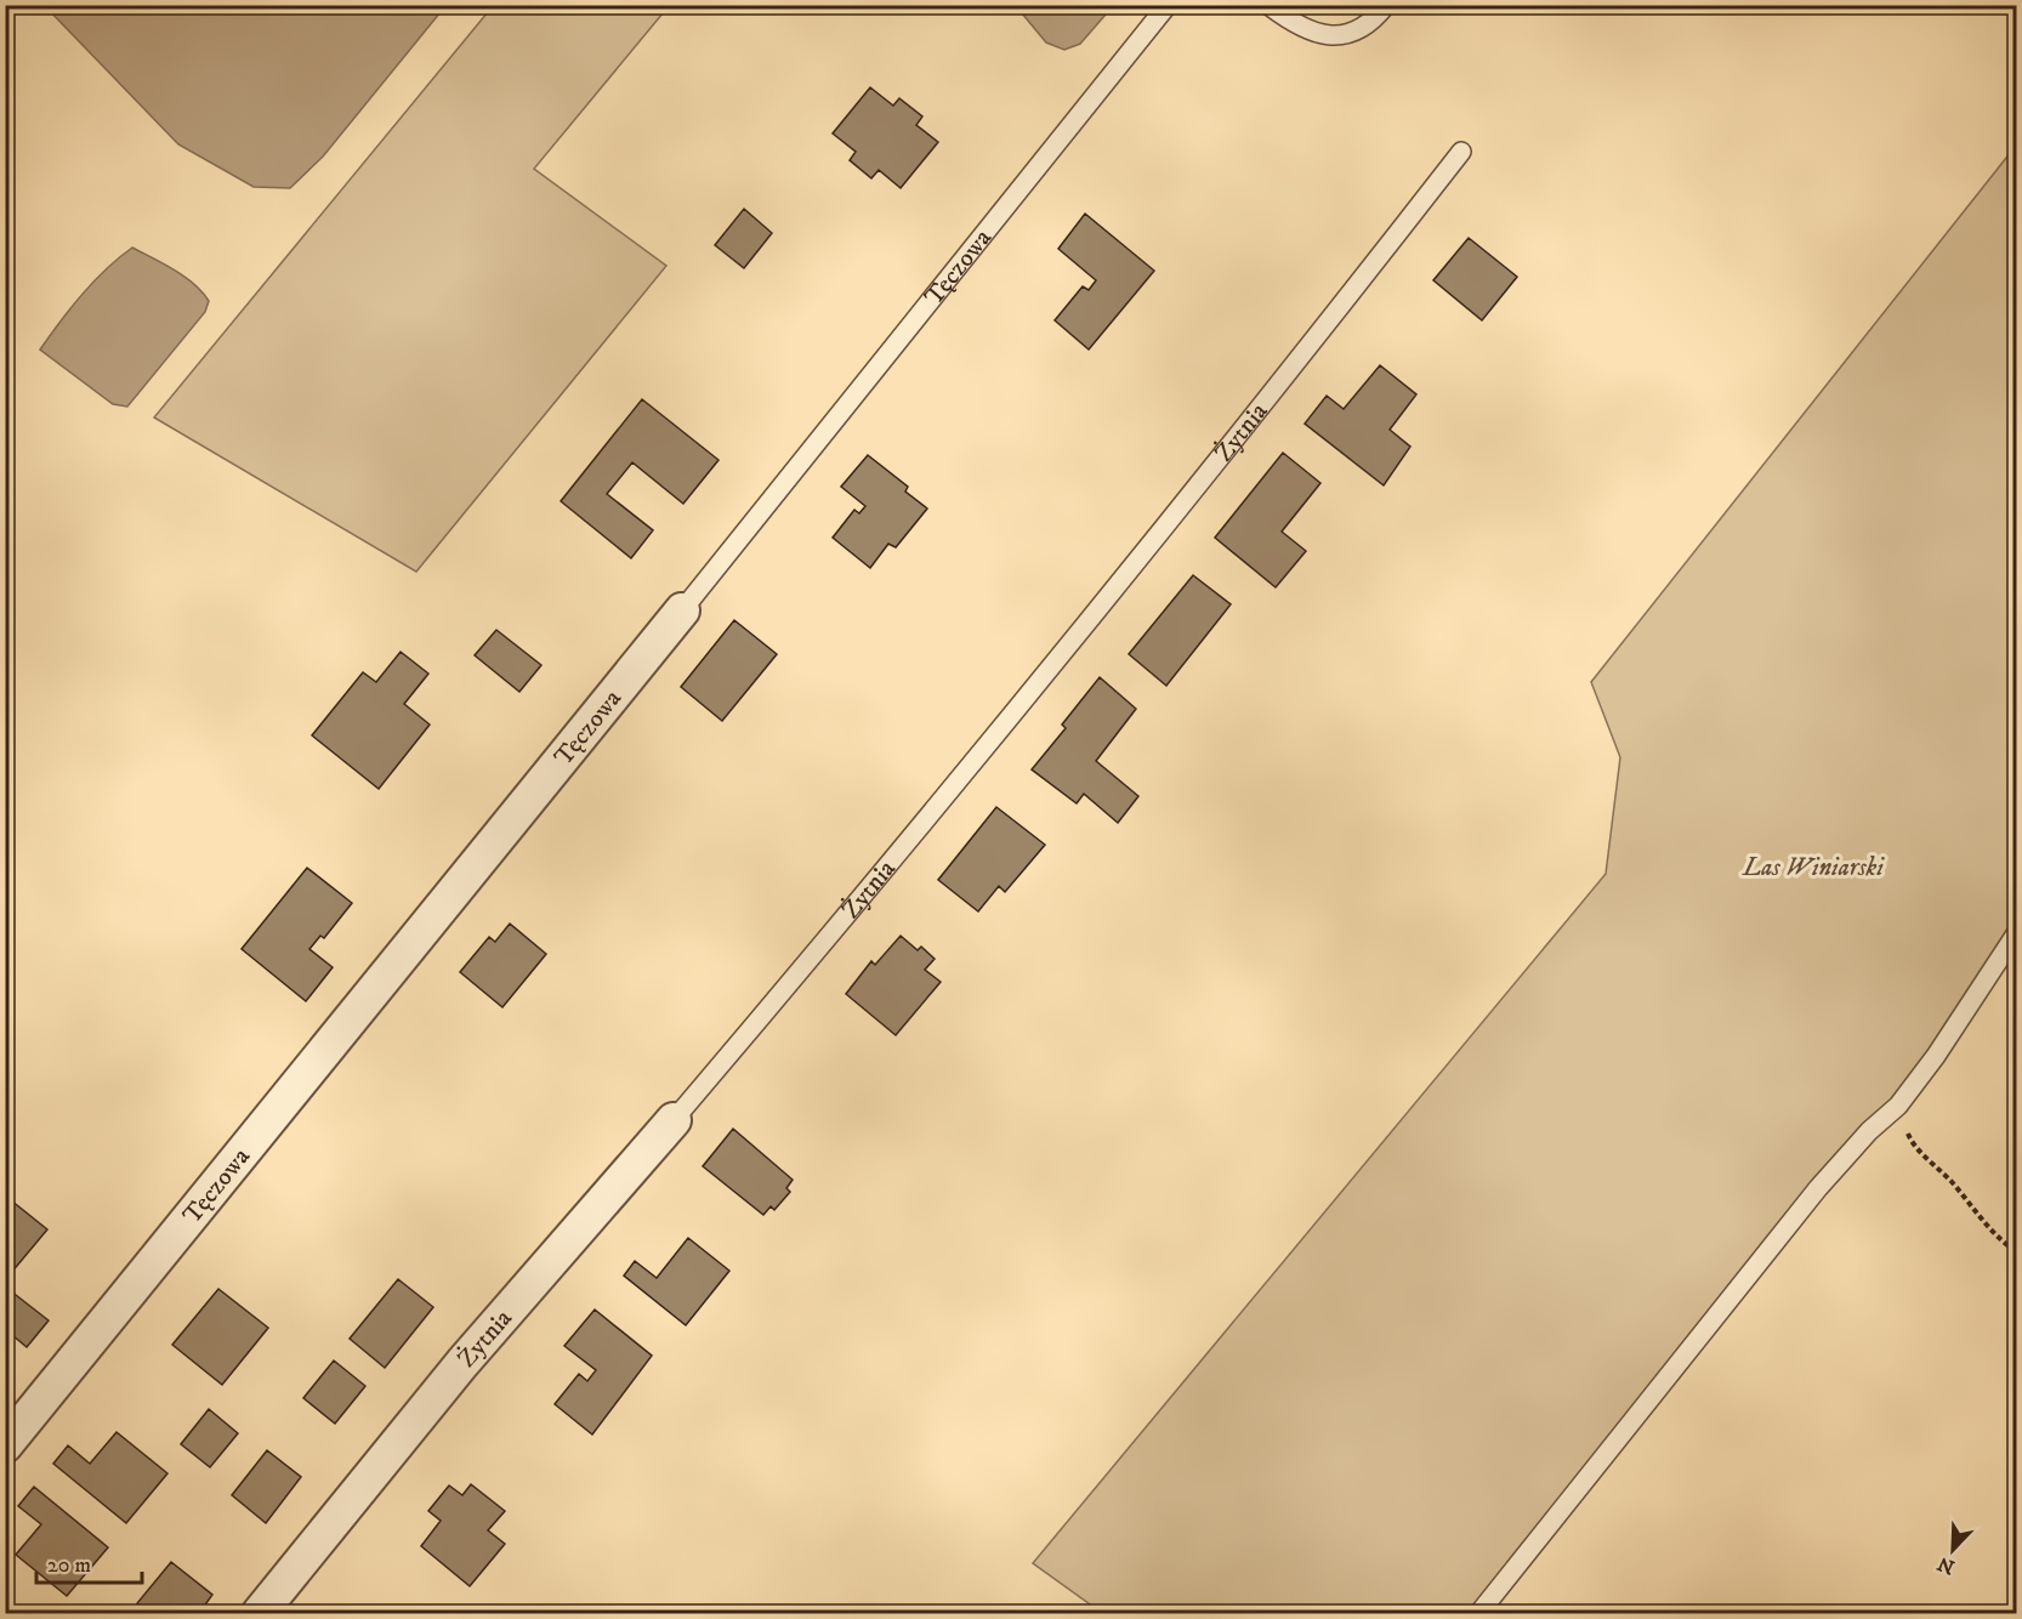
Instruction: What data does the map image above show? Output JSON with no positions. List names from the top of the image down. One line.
{"streets":{"street":["Tęczowa","Żytnia"]},"parks":["Las Winiarski"],"scale_bar":"20 m","north":"bottom left"}
